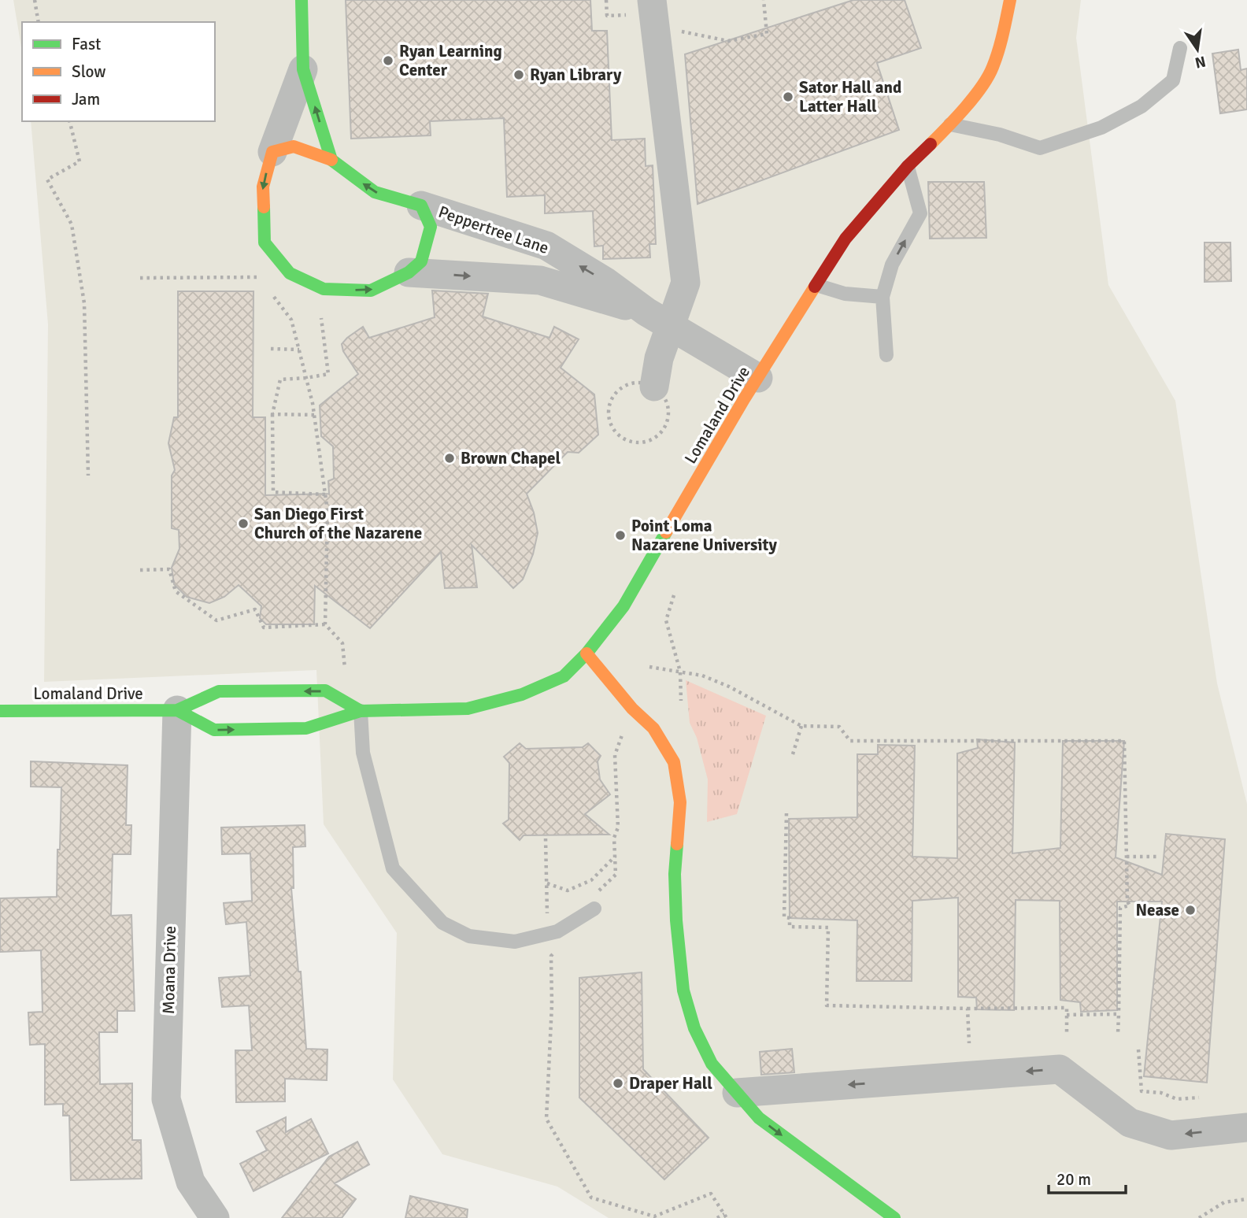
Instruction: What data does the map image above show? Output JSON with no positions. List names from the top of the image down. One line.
{"streets":{"street":["Peppertree Lane","Lomaland Drive","Moana Drive"]},"crossings":[["Peppertree Lane","Lomaland Drive"],["Lomaland Drive","Moana Drive"]],"places":["Ryan Learning Center","Ryan Library","Sator Hall and Latter Hall","Brown Chapel","San Diego First Church of the Nazarene","Point Loma Nazarene University","Nease","Draper Hall"],"legend":["Fast","Slow","Jam"],"scale_bar":"20 m","north":"bottom"}
